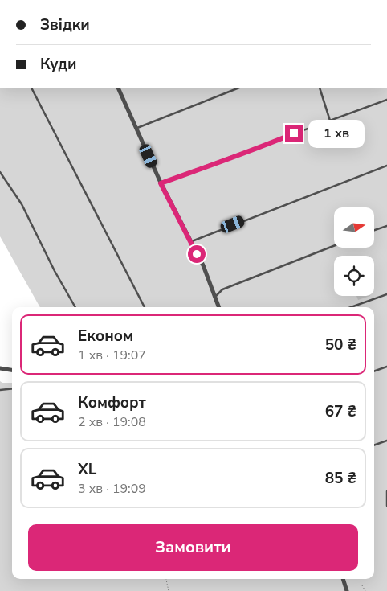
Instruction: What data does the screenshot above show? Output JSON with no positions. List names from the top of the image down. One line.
{"north":"right","page":{"banner":["Звідки","Куди"],"bubble":"1 хв","list":[{"name":"Економ","note":"1 хв · 19:07","value":"50 ₴"},{"name":"Комфорт","note":"2 хв · 19:08","value":"67 ₴"},{"name":"XL","note":"3 хв · 19:09","value":"85 ₴"}],"buttons":"Замовити"}}
